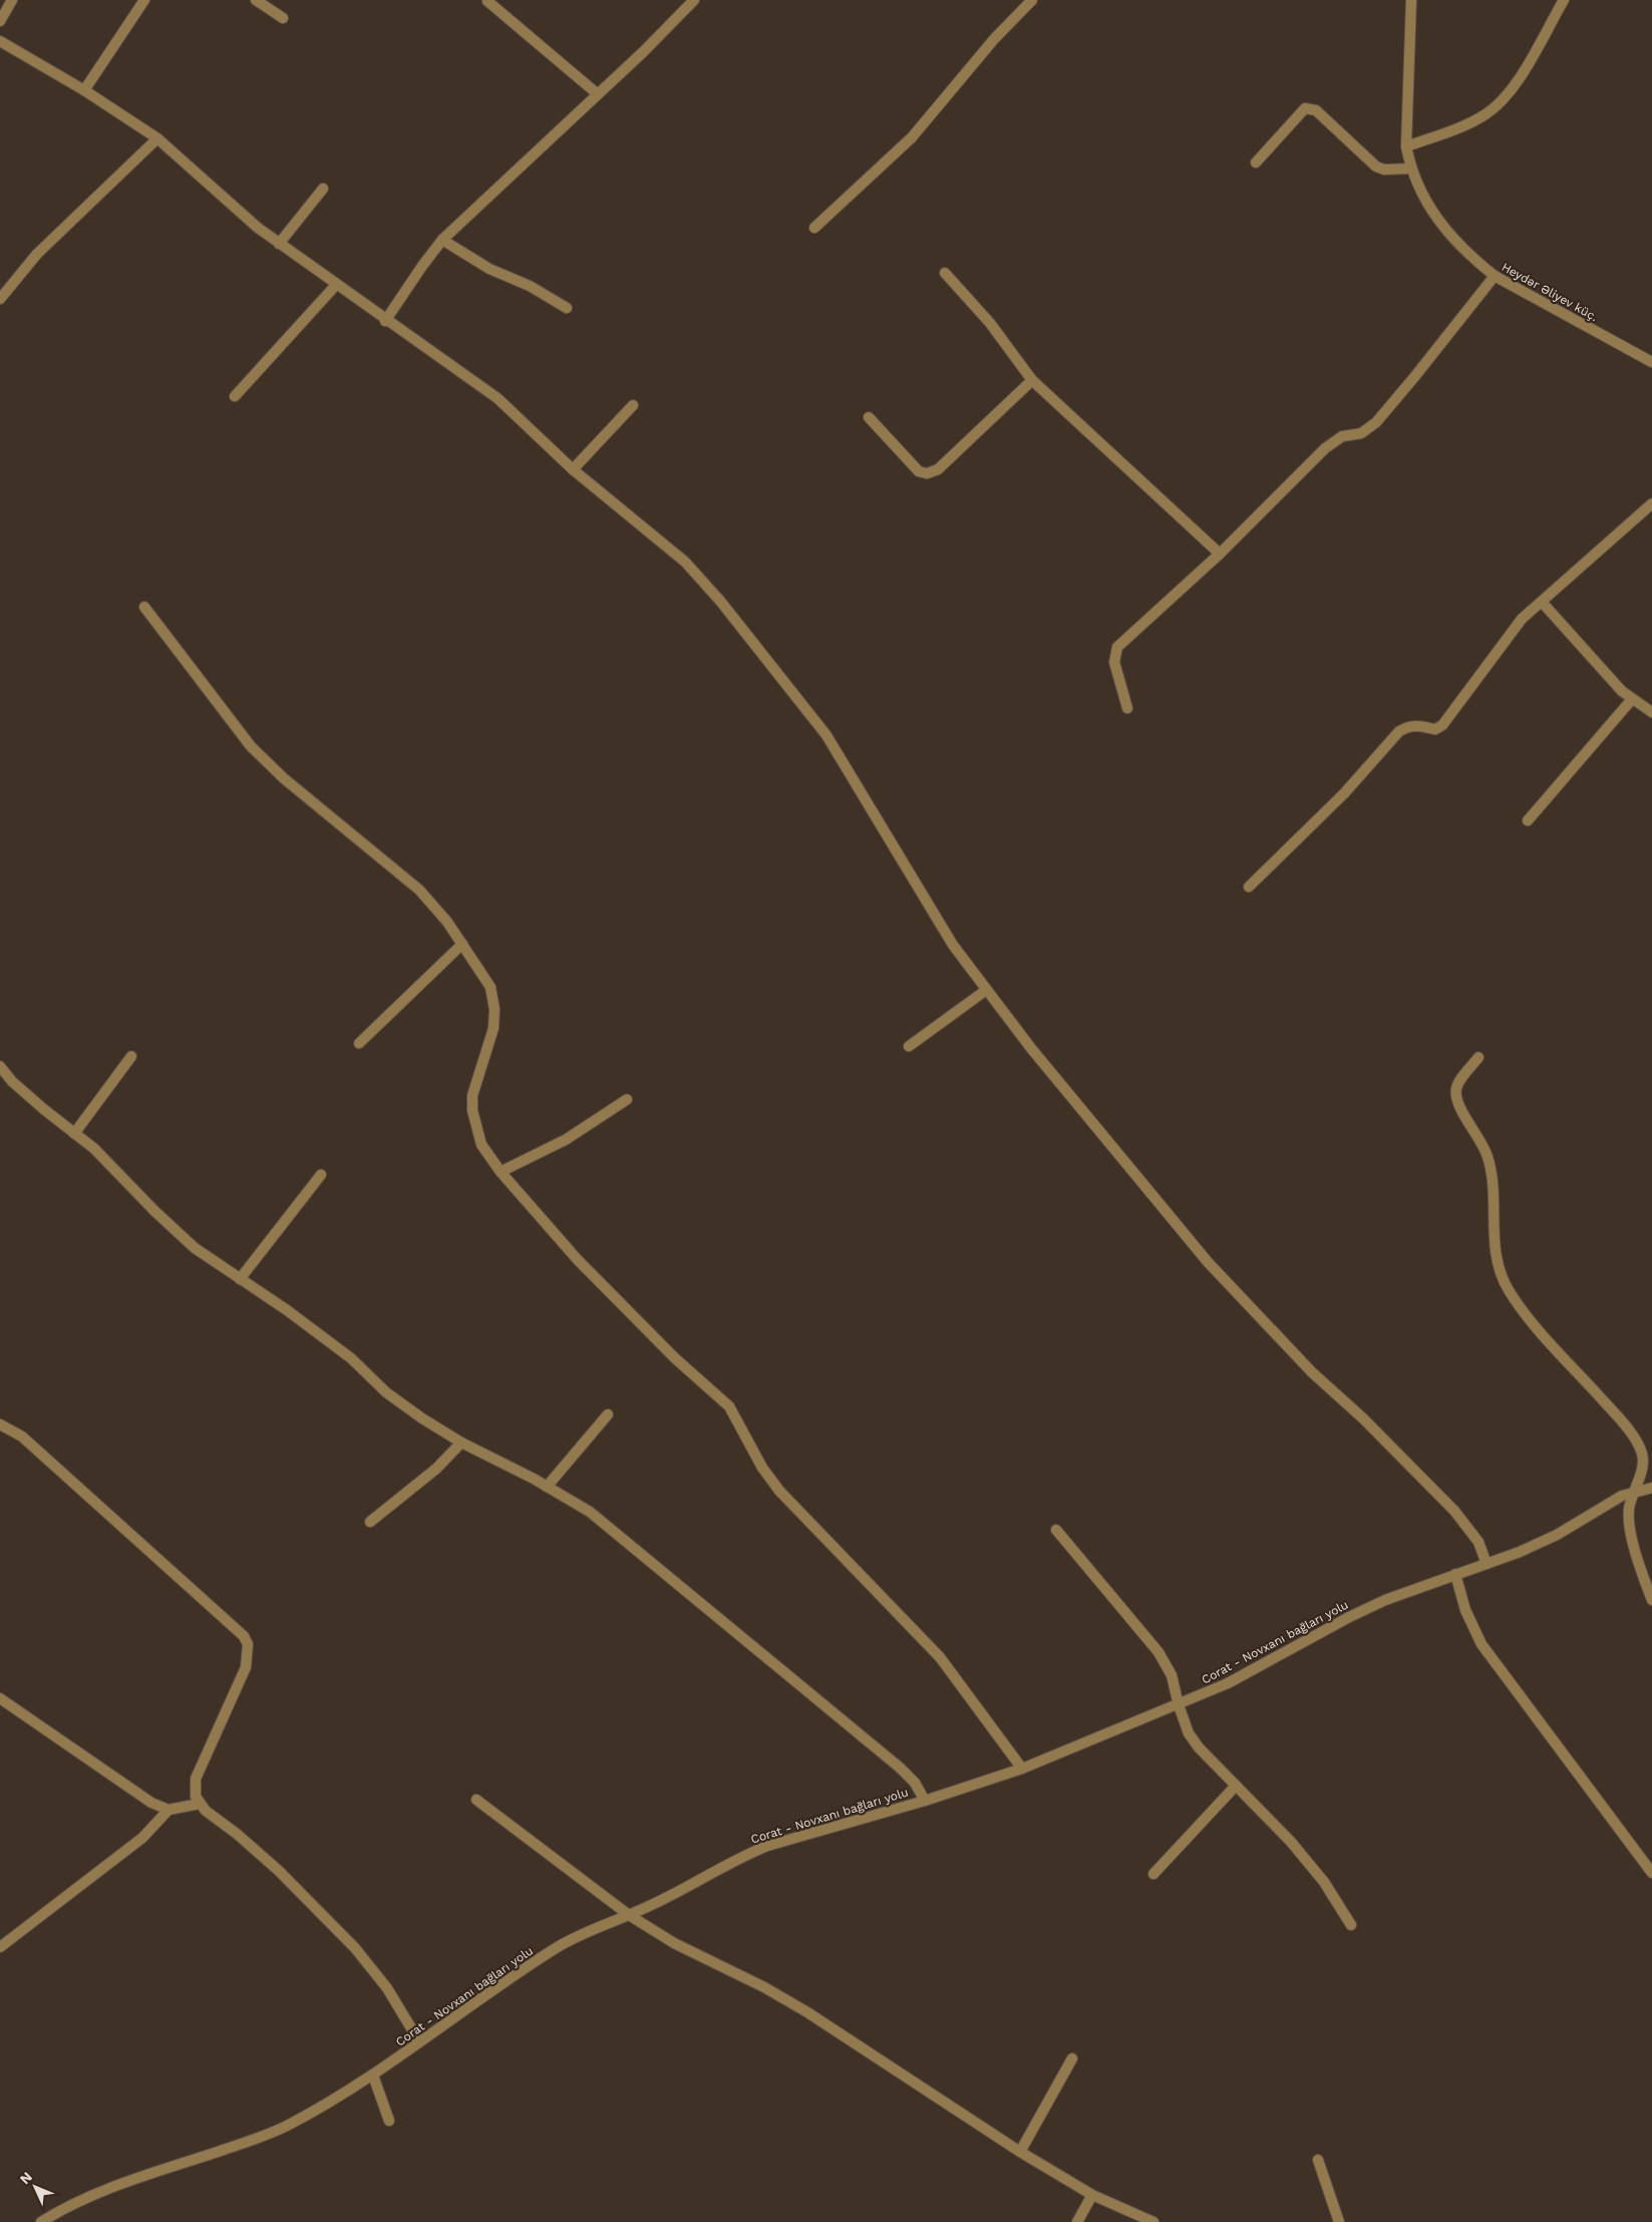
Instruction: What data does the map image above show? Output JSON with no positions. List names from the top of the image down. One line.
{"streets":{"street":["Heydər Əliyev küç.","Corat - Novxanı bağları yolu"]},"north":"top left"}
